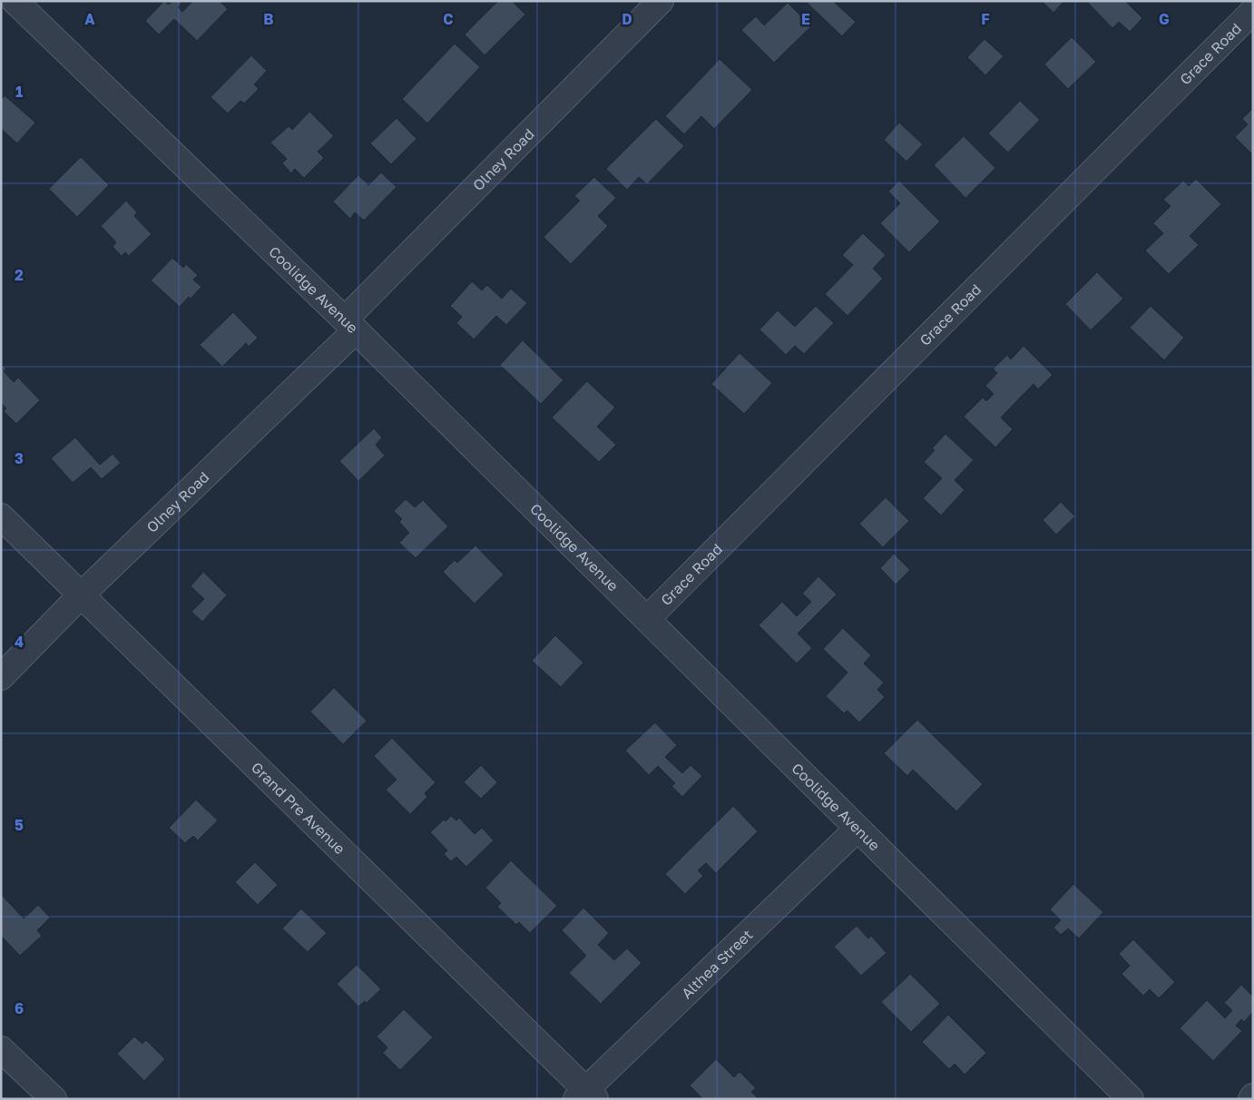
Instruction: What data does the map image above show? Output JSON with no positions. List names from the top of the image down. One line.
{"streets":{"street":["Grace Road","Olney Road","Coolidge Avenue","Grand Pre Avenue","Althea Street"]},"crossings":[["Grace Road","Coolidge Avenue"],["Olney Road","Coolidge Avenue"],["Olney Road","Grand Pre Avenue"],["Coolidge Avenue","Althea Street"],["Grand Pre Avenue","Althea Street"]],"grid":{"columns":["A","B","C","D","E","F","G"],"rows":["1","2","3","4","5","6"]}}
